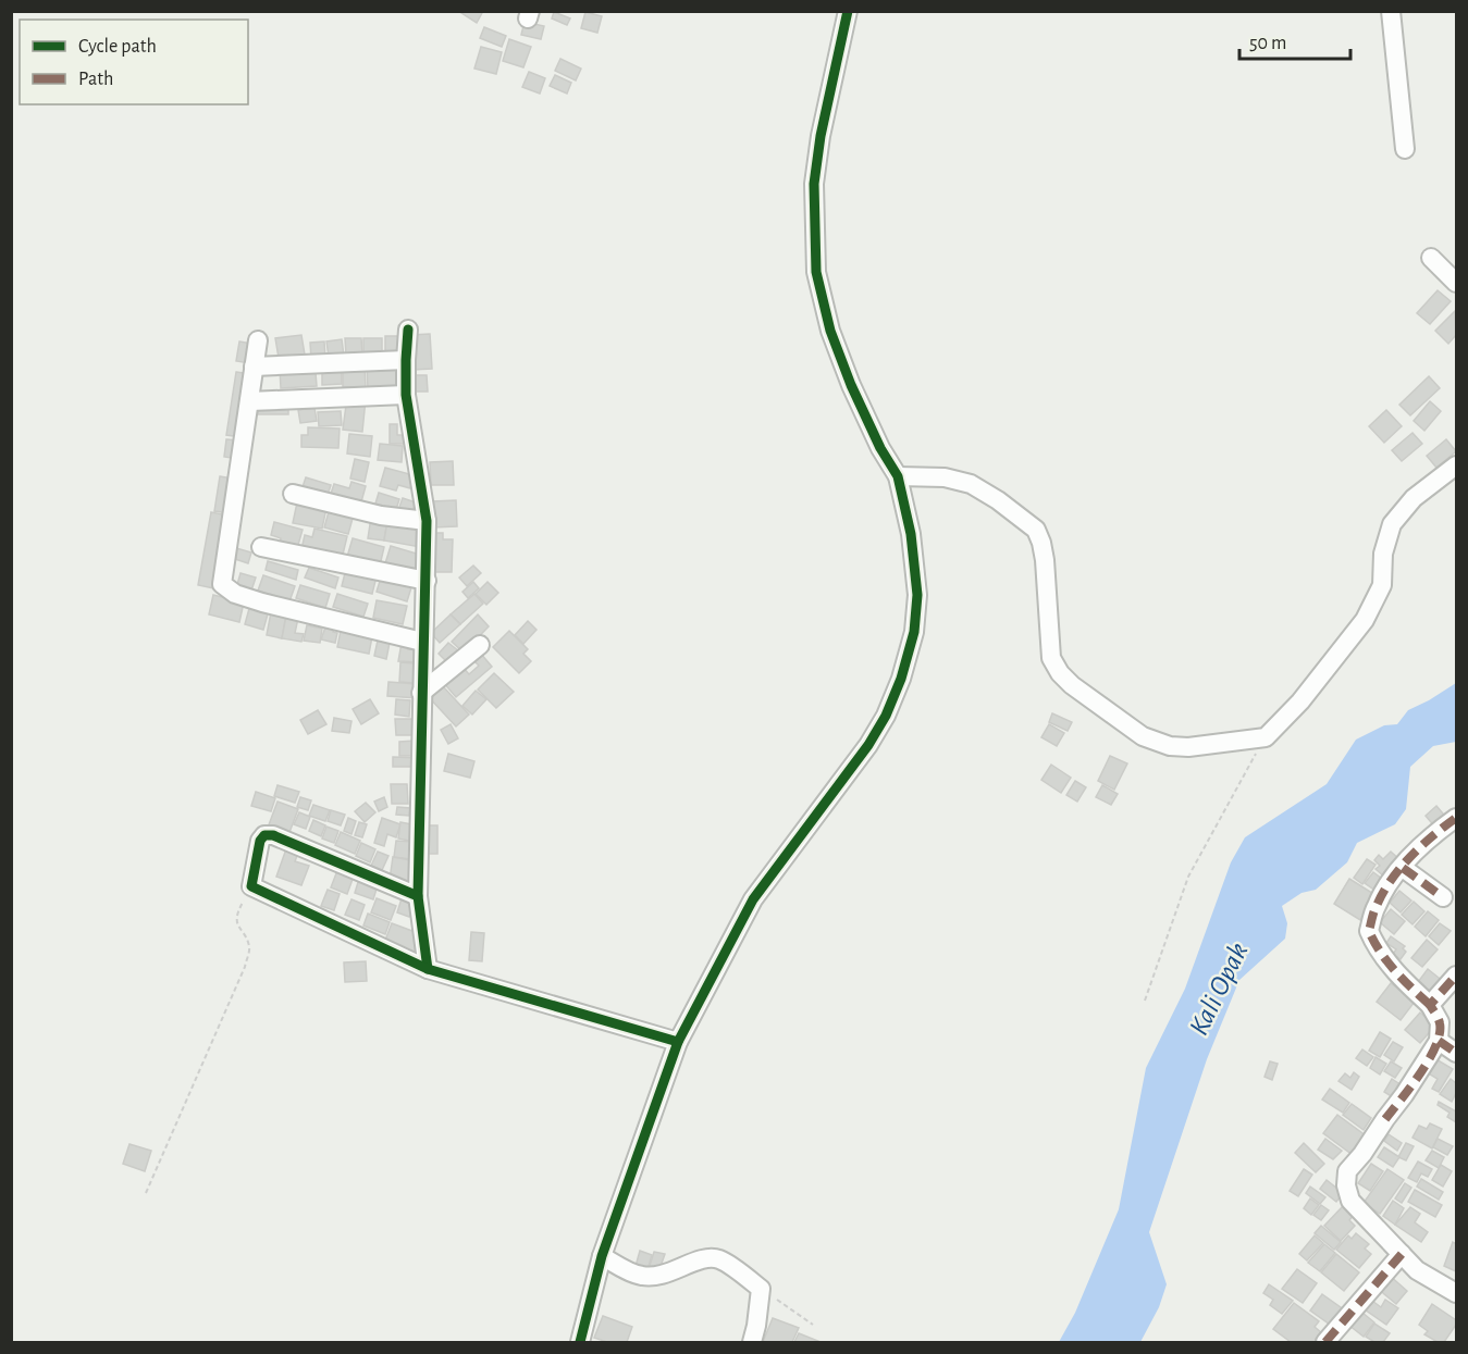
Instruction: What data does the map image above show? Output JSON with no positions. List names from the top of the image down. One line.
{"water":["Kali Opak"],"legend":["Cycle path","Path"],"scale_bar":"50 m"}
